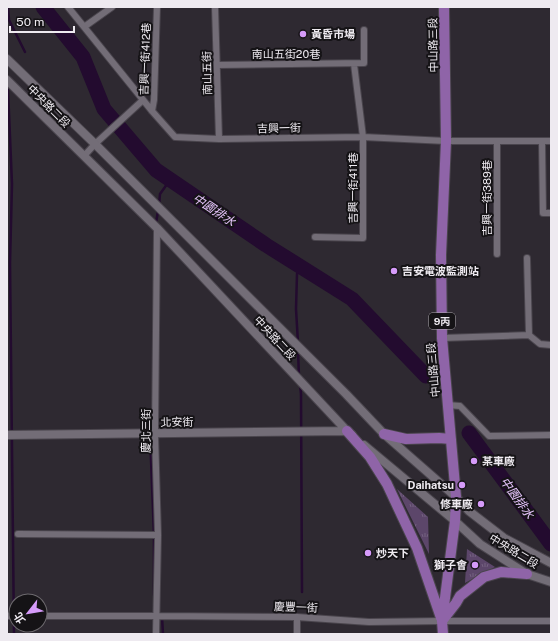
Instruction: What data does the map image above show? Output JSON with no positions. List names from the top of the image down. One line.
{"streets":{"main road":["中山路三段","9丙"],"street":["南山五街20巷","吉興一街412巷","南山五街","中央路二段","吉興一街","吉興一街411巷","吉興一街389巷","北安街","慶北三街","慶豐一街"]},"crossings":[["中山路三段","中央路二段"],["中山路三段","吉興一街"],["中山路三段","慶豐一街"],["南山五街20巷","南山五街"],["吉興一街412巷","吉興一街"],["南山五街","吉興一街"],["中央路二段","北安街"],["中央路二段","慶北三街"],["吉興一街","吉興一街411巷"],["吉興一街","吉興一街389巷"],["北安街","慶北三街"],["慶北三街","慶豐一街"]],"water":["中園排水"],"places":["黃昏市場","吉安電波監測站","某車廠","Daihatsu","修車廠","炒天下","獅子會"],"scale_bar":"50 m","north":"bottom left"}
